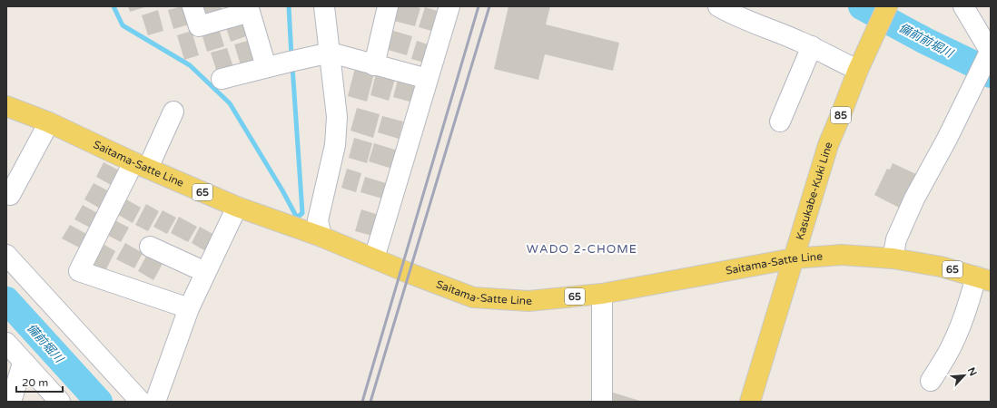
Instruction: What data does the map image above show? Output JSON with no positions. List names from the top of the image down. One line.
{"streets":{"main road":["85","Saitama-Satte Line","Kasukabe-Kuki Line","65"]},"crossings":[["Saitama-Satte Line","Kasukabe-Kuki Line"]],"districts":["WADO 2-CHOME"],"water":["備前前堀川","備前堀川"],"scale_bar":"20 m","north":"top right"}
